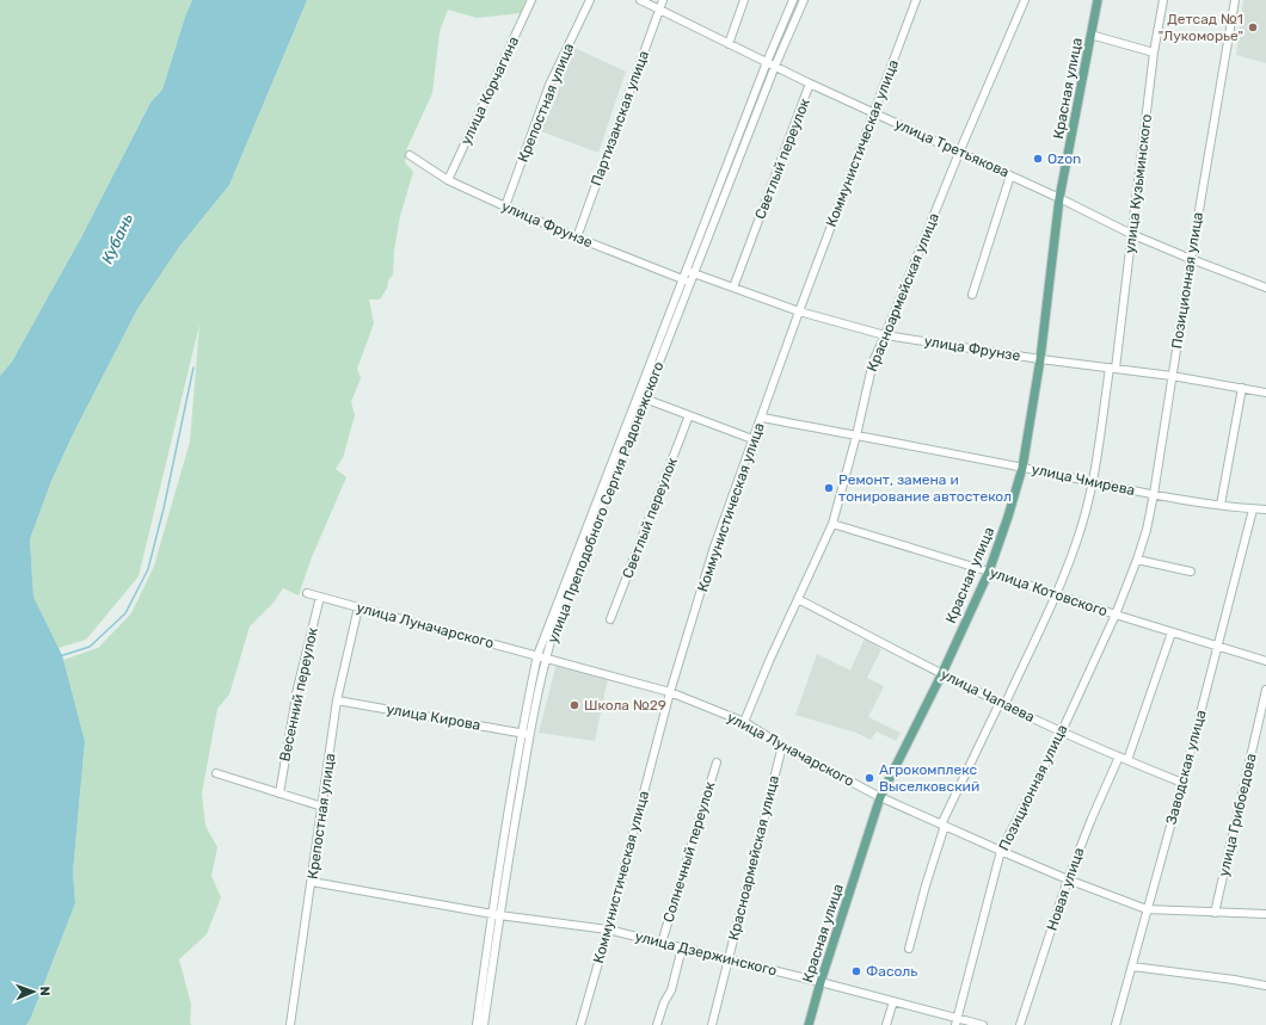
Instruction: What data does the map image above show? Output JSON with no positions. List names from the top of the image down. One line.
{"streets":{"main road":["Красная улица"],"street":["улица Корчагина","Крепостная улица","Партизанская улица","Коммунистическая улица","улица Третьякова","Светлый переулок","улица Кузьминского","улица Фрунзе","Позиционная улица","Красноармейская улица","улица Чмирева","улица Преподобного Сергия Радонежского","улица Котовского","улица Луначарского","Весенний переулок","улица Чапаева","улица Кирова","Заводская улица","улица Грибоедова","Солнечный переулок","Новая улица","улица Дзержинского"]},"crossings":[["Красная улица","улица Третьякова"],["Красная улица","улица Фрунзе"],["Красная улица","улица Чмирева"],["Красная улица","улица Котовского"],["Красная улица","улица Луначарского"],["Красная улица","улица Чапаева"],["Красная улица","улица Дзержинского"],["улица Корчагина","улица Фрунзе"],["Крепостная улица","улица Фрунзе"],["Крепостная улица","улица Луначарского"],["Крепостная улица","улица Кирова"],["Крепостная улица","улица Дзержинского"],["Партизанская улица","улица Третьякова"],["Партизанская улица","улица Фрунзе"],["Коммунистическая улица","улица Третьякова"],["Коммунистическая улица","улица Фрунзе"],["Коммунистическая улица","улица Чмирева"],["Коммунистическая улица","улица Луначарского"],["Коммунистическая улица","улица Дзержинского"],["улица Третьякова","Светлый переулок"],["улица Третьякова","улица Кузьминского"],["улица Третьякова","Позиционная улица"],["улица Третьякова","Красноармейская улица"],["улица Третьякова","улица Преподобного Сергия Радонежского"],["Светлый переулок","улица Фрунзе"],["улица Кузьминского","улица Фрунзе"],["улица Кузьминского","улица Чмирева"],["улица Кузьминского","улица Котовского"],["улица Кузьминского","улица Луначарского"],["улица Кузьминского","улица Чапаева"],["улица Фрунзе","Позиционная улица"],["улица Фрунзе","Красноармейская улица"],["улица Фрунзе","улица Преподобного Сергия Радонежского"],["Позиционная улица","улица Чмирева"],["Позиционная улица","улица Котовского"],["Позиционная улица","улица Луначарского"],["Позиционная улица","улица Чапаева"],["Позиционная улица","улица Дзержинского"],["Красноармейская улица","улица Чмирева"],["Красноармейская улица","улица Котовского"],["Красноармейская улица","улица Луначарского"],["Красноармейская улица","улица Чапаева"],["Красноармейская улица","улица Дзержинского"],["улица Чмирева","Заводская улица"],["улица Преподобного Сергия Радонежского","улица Луначарского"],["улица Преподобного Сергия Радонежского","улица Кирова"],["улица Преподобного Сергия Радонежского","улица Дзержинского"],["улица Котовского","Заводская улица"],["улица Котовского","Новая улица"],["улица Луначарского","Весенний переулок"],["улица Луначарского","Заводская улица"],["улица Луначарского","улица Грибоедова"],["улица Луначарского","Новая улица"],["улица Чапаева","Заводская улица"],["улица Чапаева","Новая улица"],["Солнечный переулок","улица Дзержинского"]],"water":["Кубань"],"places":["Детсад №1 \"Лукоморье\"","Ozon","Ремонт, замена и тонирование автостекол","Школа №29","Агрокомплекс Выселковский","Фасоль"],"north":"right"}
